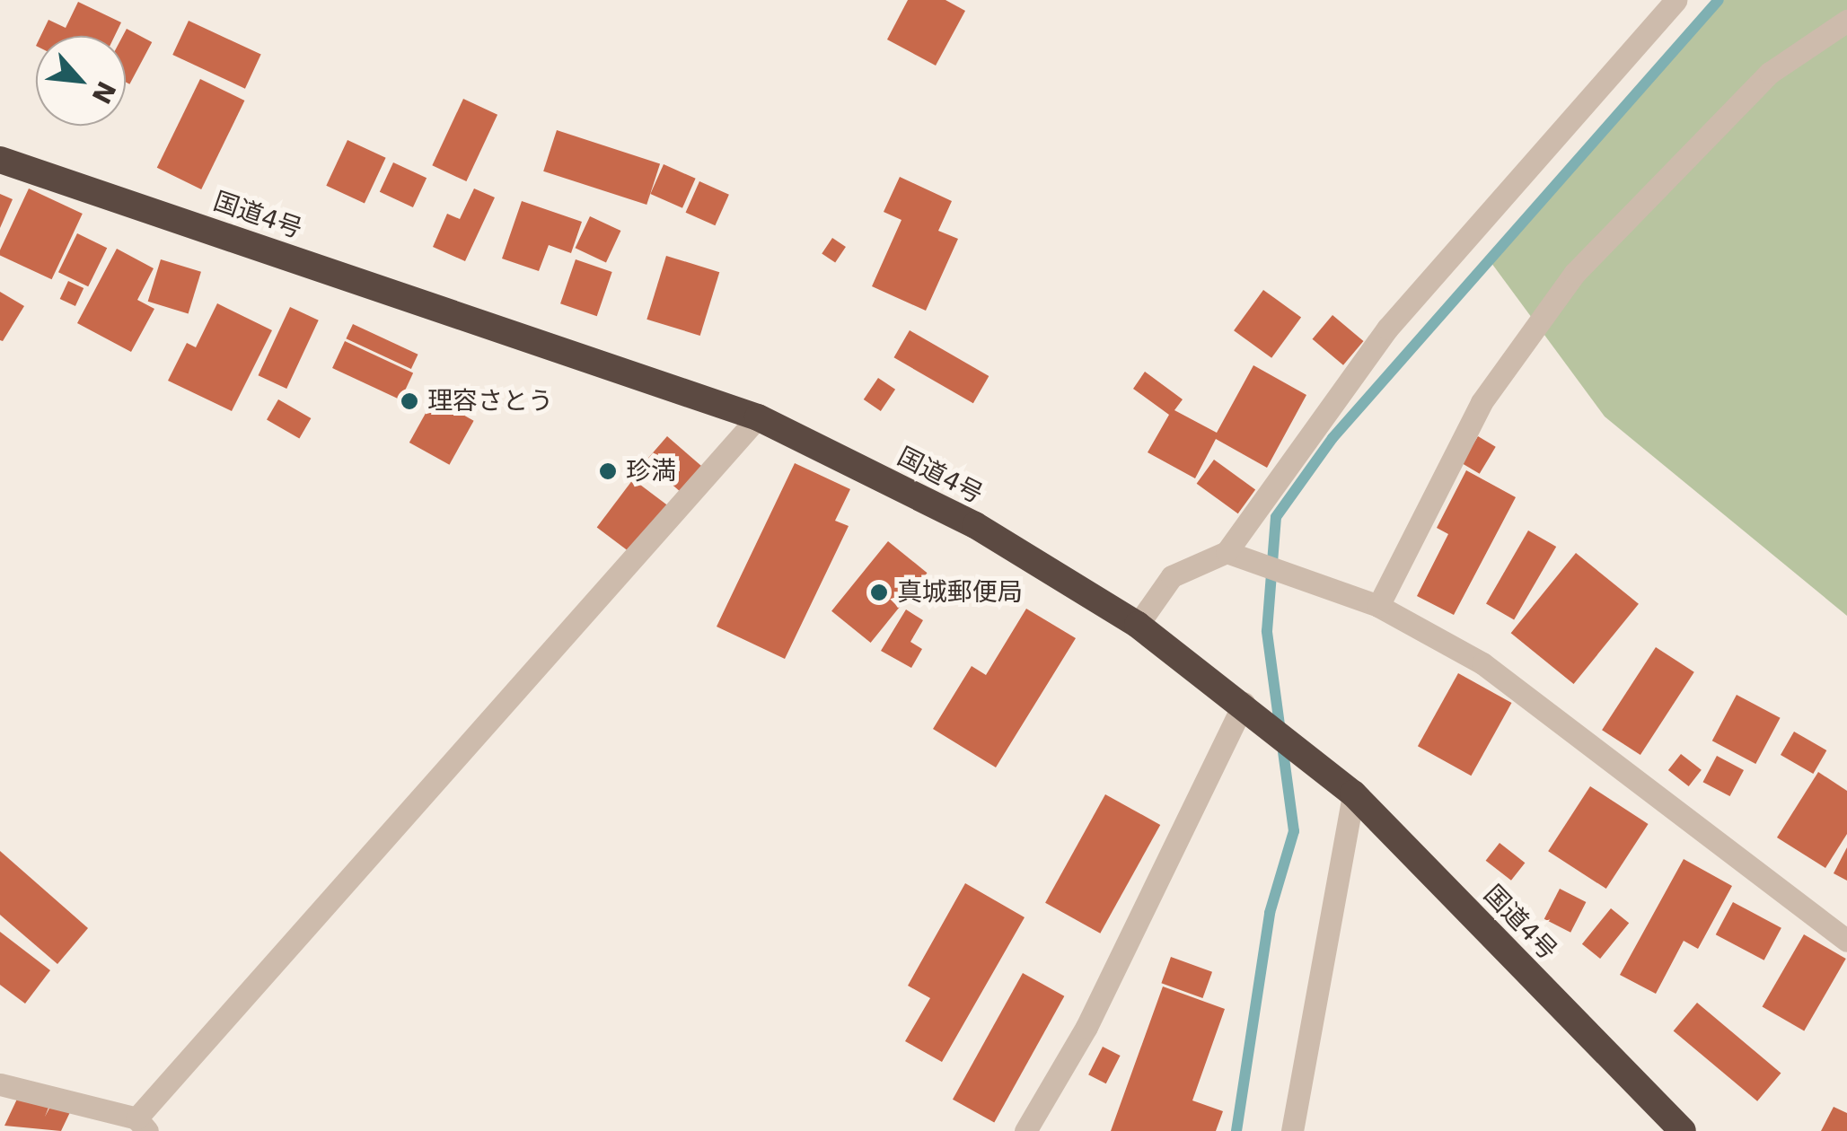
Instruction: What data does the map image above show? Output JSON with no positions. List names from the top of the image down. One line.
{"streets":{"highway":["国道4号"]},"places":["理容さとう","珍満","真城郵便局"],"north":"bottom right"}
